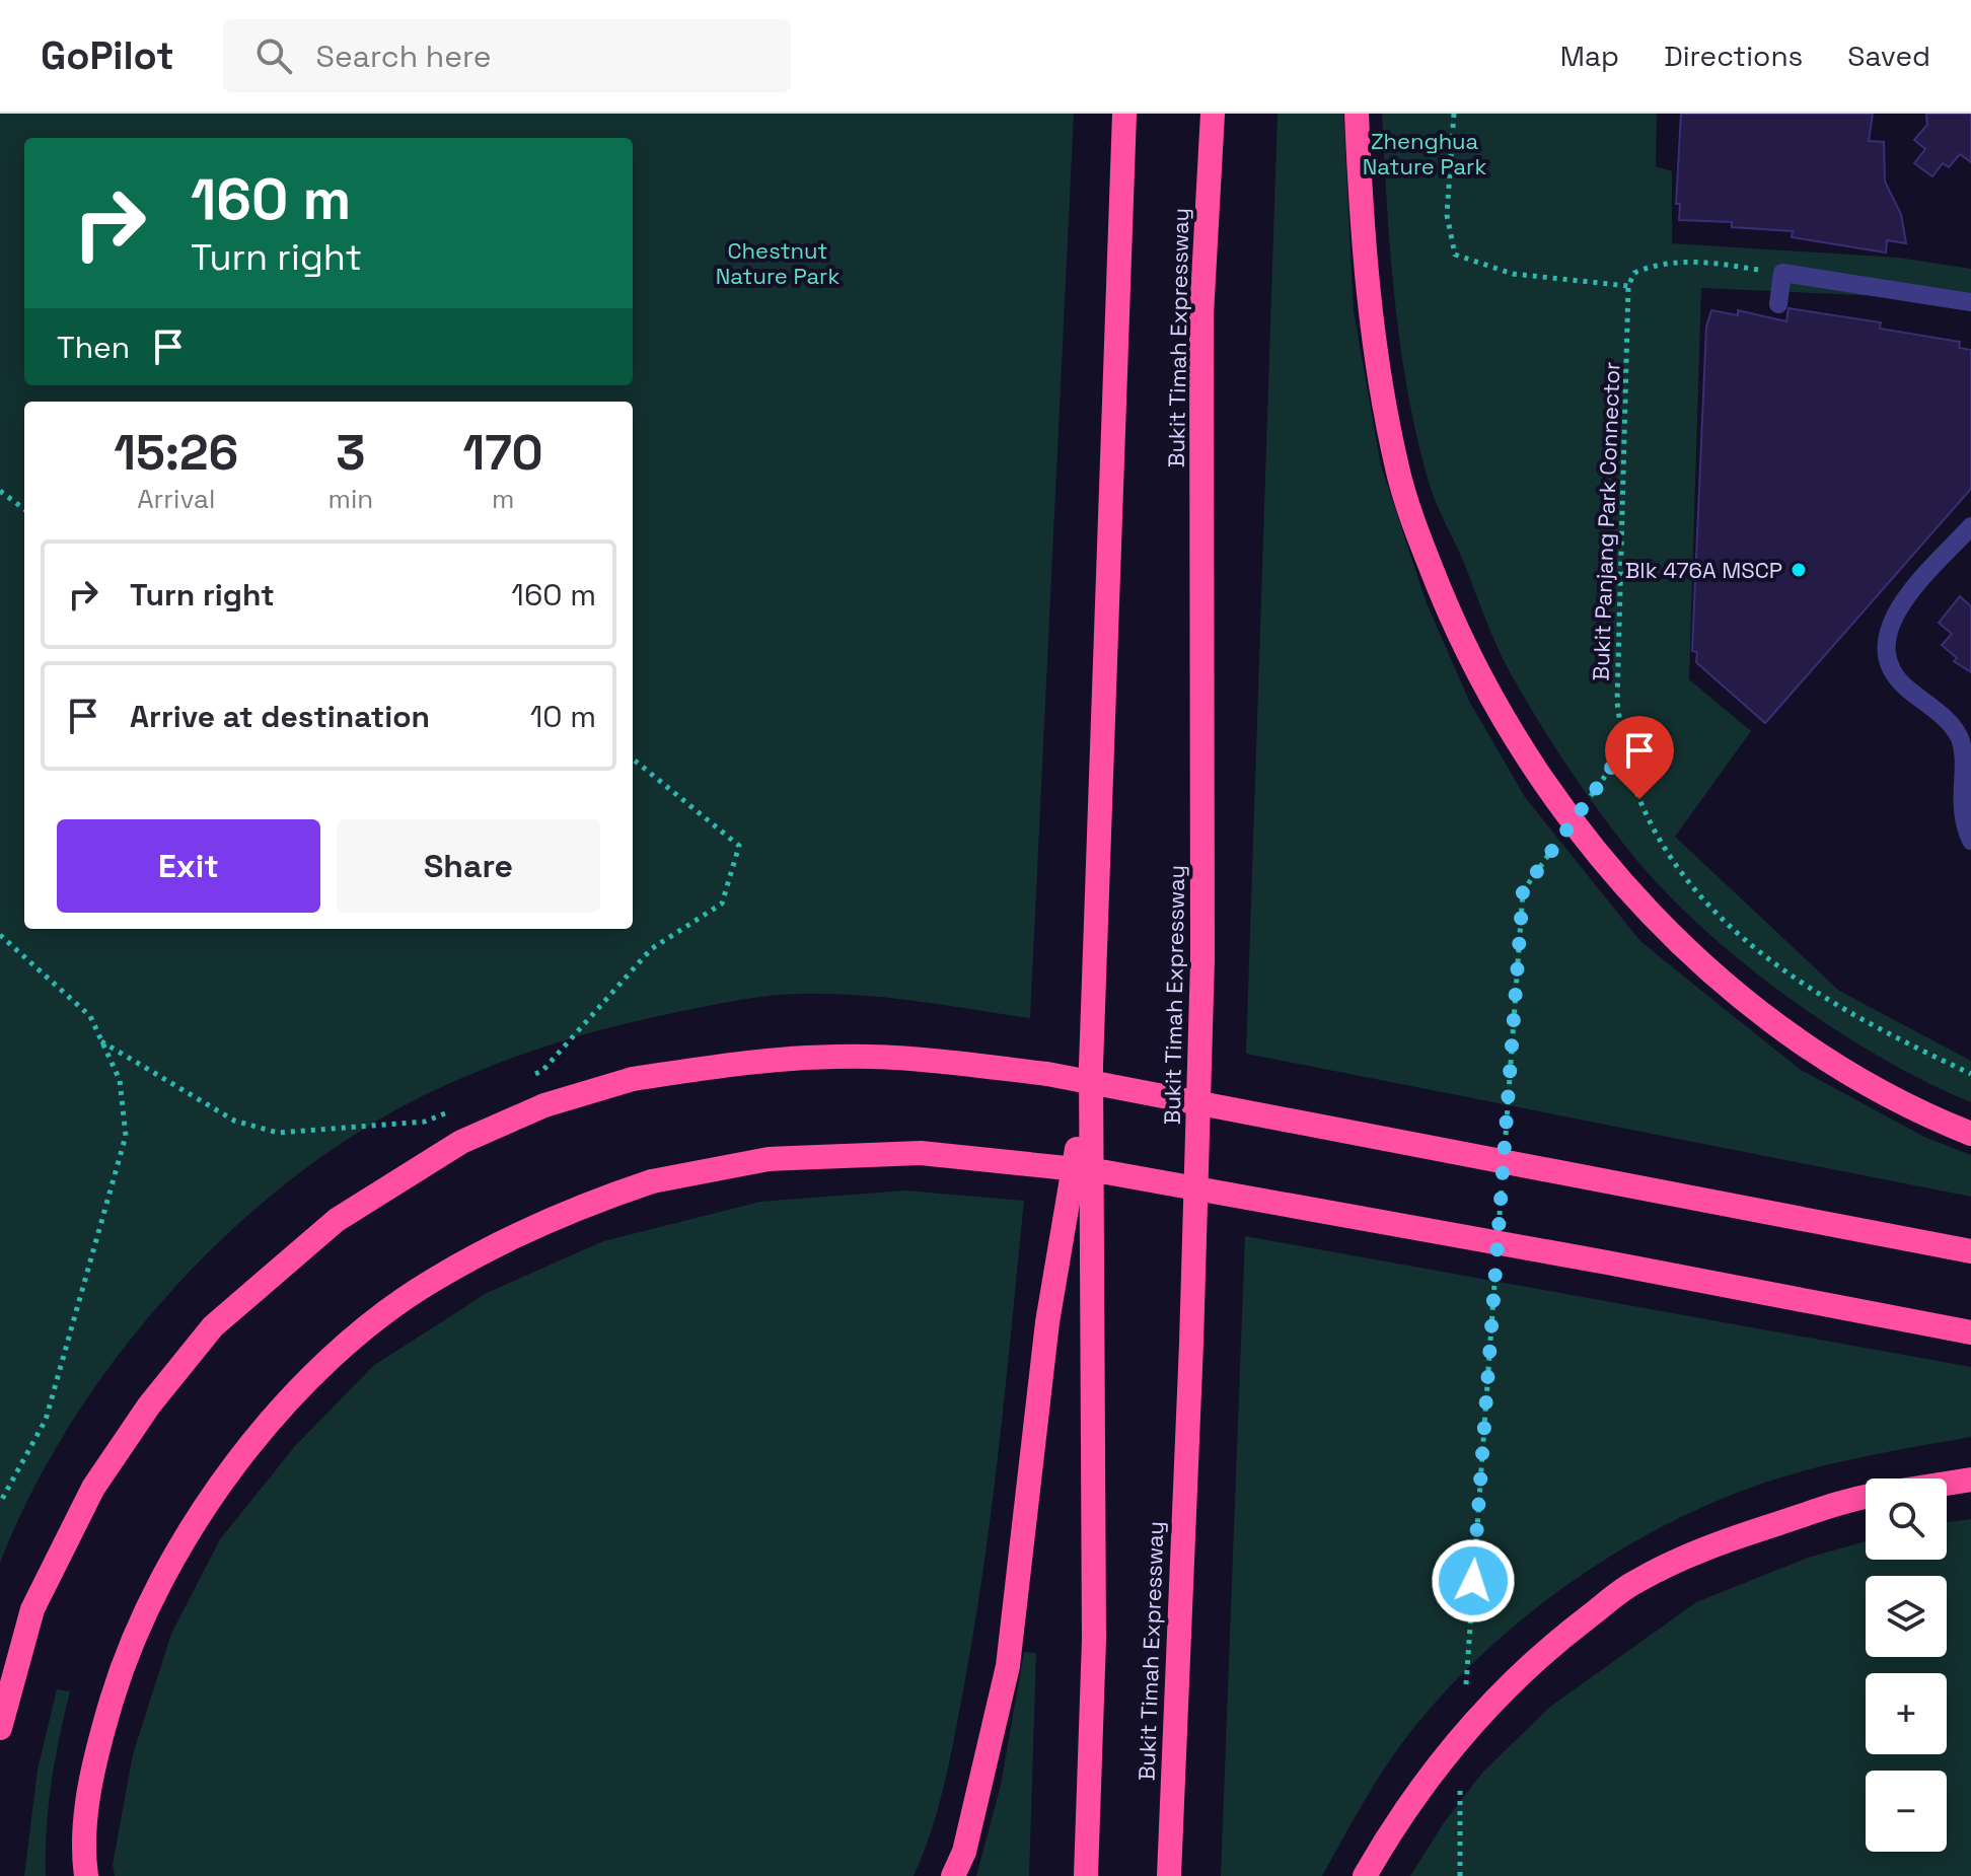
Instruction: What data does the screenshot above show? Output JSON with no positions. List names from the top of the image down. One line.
{"streets":{"highway":["Bukit Timah Expressway"],"path":["Bukit Panjang Park Connector"]},"parks":["Zhenghua Nature Park","Chestnut Nature Park"],"places":["Blk 476A MSCP"],"page":{"header":"GoPilot","search":"Search here","nav":["Map","Directions","Saved"],"turn":["160 m","Turn right"],"then":"Then","eta":["15:26","Arrival","3","min","170","m"],"list":[{"name":"Turn right","value":"160 m"},{"name":"Arrive at destination","value":"10 m"}],"buttons":["Exit","Share"],"map_buttons":["+","−"]}}
